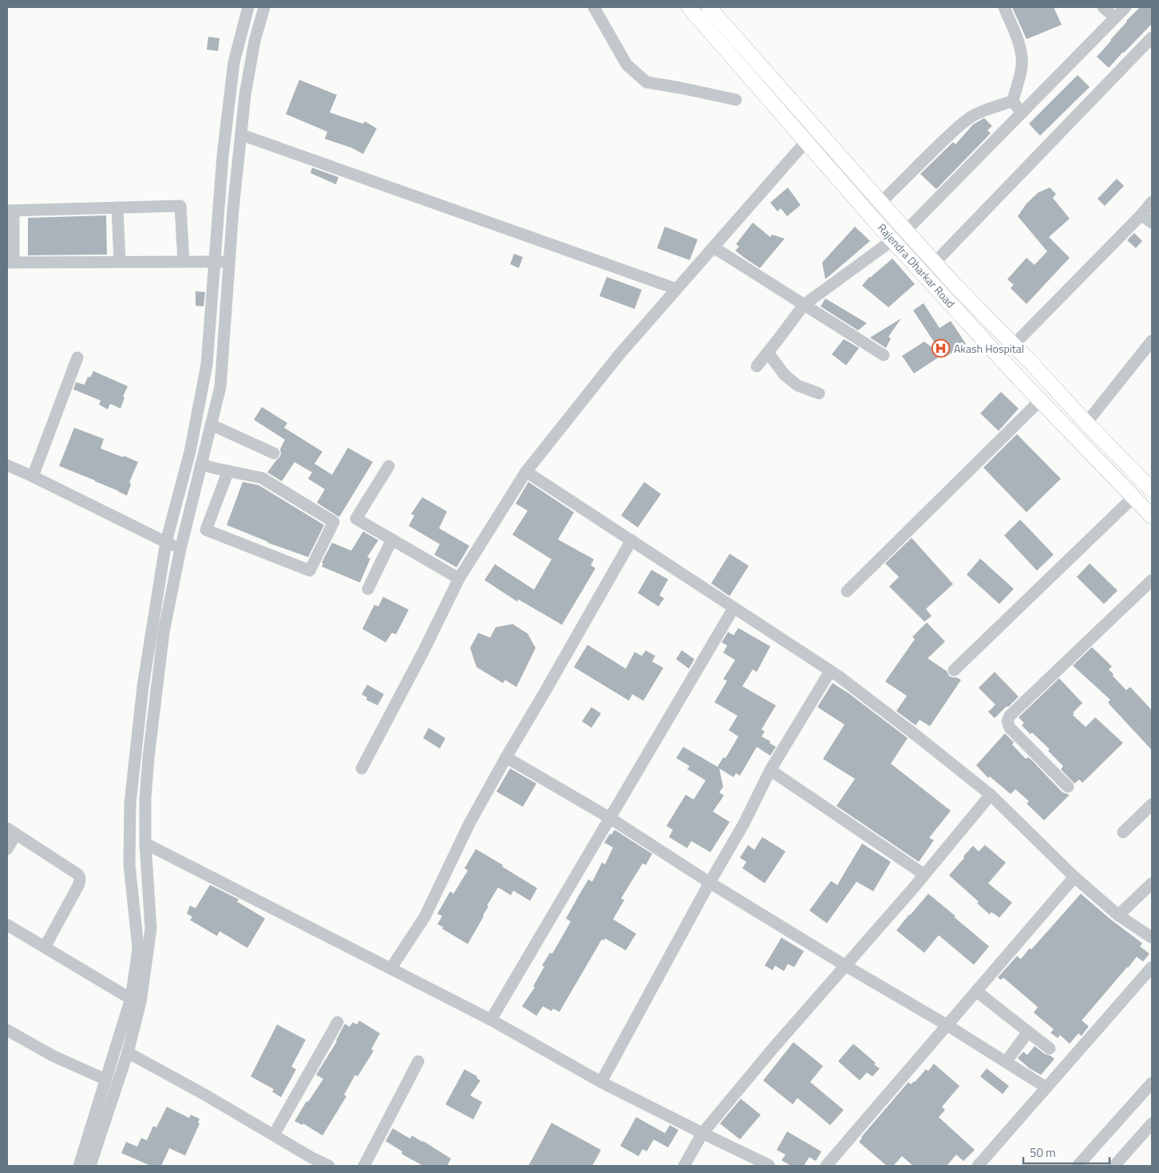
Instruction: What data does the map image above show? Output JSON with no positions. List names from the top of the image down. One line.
{"streets":{"main road":["Rajendra Dharkar Road"]},"places":{"hospital":["Akash Hospital"]},"scale_bar":"50 m"}
